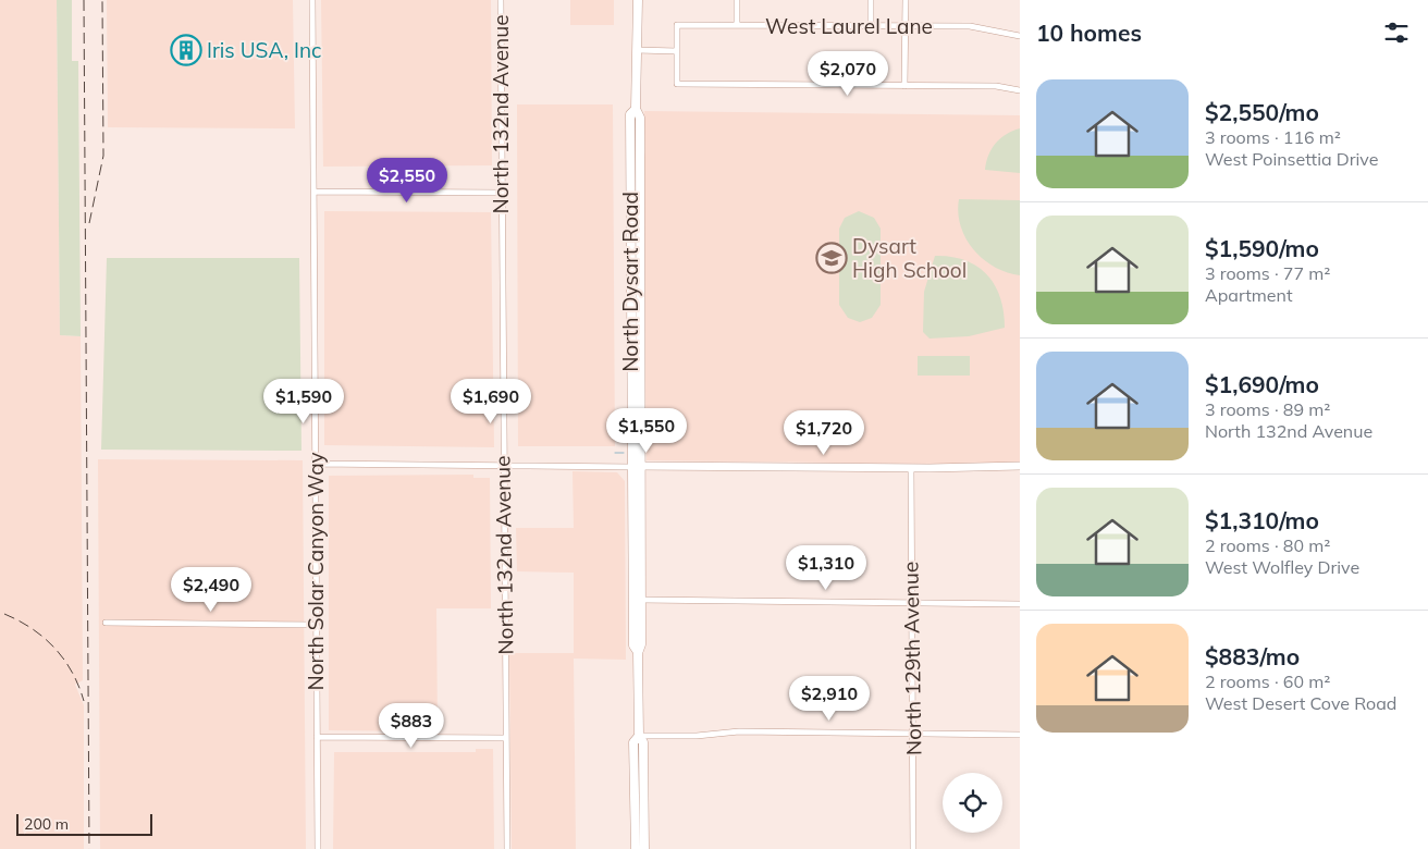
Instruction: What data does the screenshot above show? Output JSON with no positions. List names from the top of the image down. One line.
{"streets":{"main road":["North Dysart Road"],"street":["West Laurel Lane","North 132nd Avenue","North Solar Canyon Way","North 129th Avenue"]},"places":{"building":["Iris USA, Inc"],"school or university":["Dysart High School"]},"scale_bar":"200 m","page":{"heading":"10 homes","price":["$2,070","$2,550","$1,590","$1,690","$1,550","$1,720","$1,310","$2,490","$2,910","$883"],"list":[{"name":"$2,550/mo","note":"3 rooms · 116 m² · West Poinsettia Drive"},{"name":"$1,590/mo","note":"3 rooms · 77 m² · Apartment"},{"name":"$1,690/mo","note":"3 rooms · 89 m² · North 132nd Avenue"},{"name":"$1,310/mo","note":"2 rooms · 80 m² · West Wolfley Drive"},{"name":"$883/mo","note":"2 rooms · 60 m² · West Desert Cove Road"}],"scale":"200 m"}}
